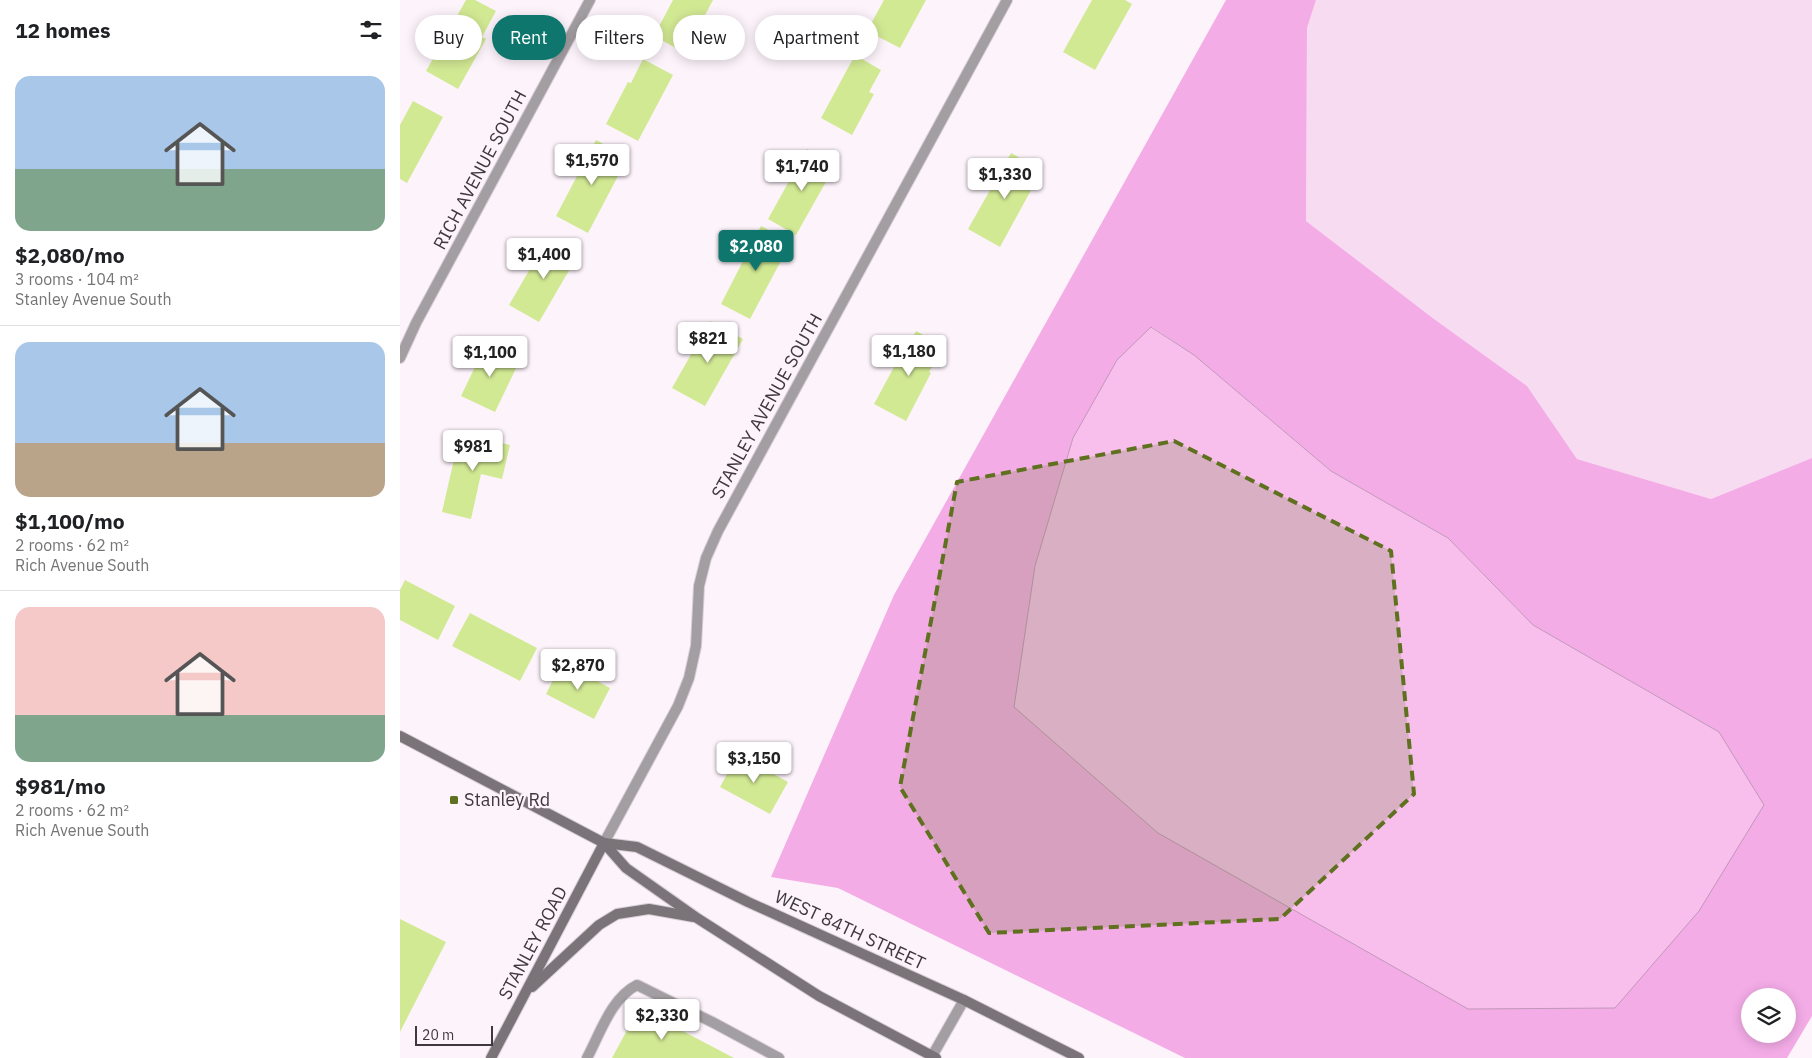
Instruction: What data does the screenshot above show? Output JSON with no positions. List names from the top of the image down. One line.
{"streets":{"street":["RICH AVENUE SOUTH","STANLEY AVENUE SOUTH","WEST 84TH STREET","STANLEY ROAD"]},"crossings":[["STANLEY AVENUE SOUTH","WEST 84TH STREET"],["STANLEY AVENUE SOUTH","STANLEY ROAD"],["WEST 84TH STREET","STANLEY ROAD"]],"places":{"transit":["Stanley Rd"]},"scale_bar":"20 m","page":{"heading":"12 homes","chip":["Buy","Rent","Filters","New","Apartment"],"list":[{"name":"$2,080/mo","note":"3 rooms · 104 m² · Stanley Avenue South"},{"name":"$1,100/mo","note":"2 rooms · 62 m² · Rich Avenue South"},{"name":"$981/mo","note":"2 rooms · 62 m² · Rich Avenue South"}],"price":["$1,570","$1,740","$1,330","$2,080","$1,400","$821","$1,180","$1,100","$981","$2,870","$3,150","$2,330"],"scale":"20 m"}}
